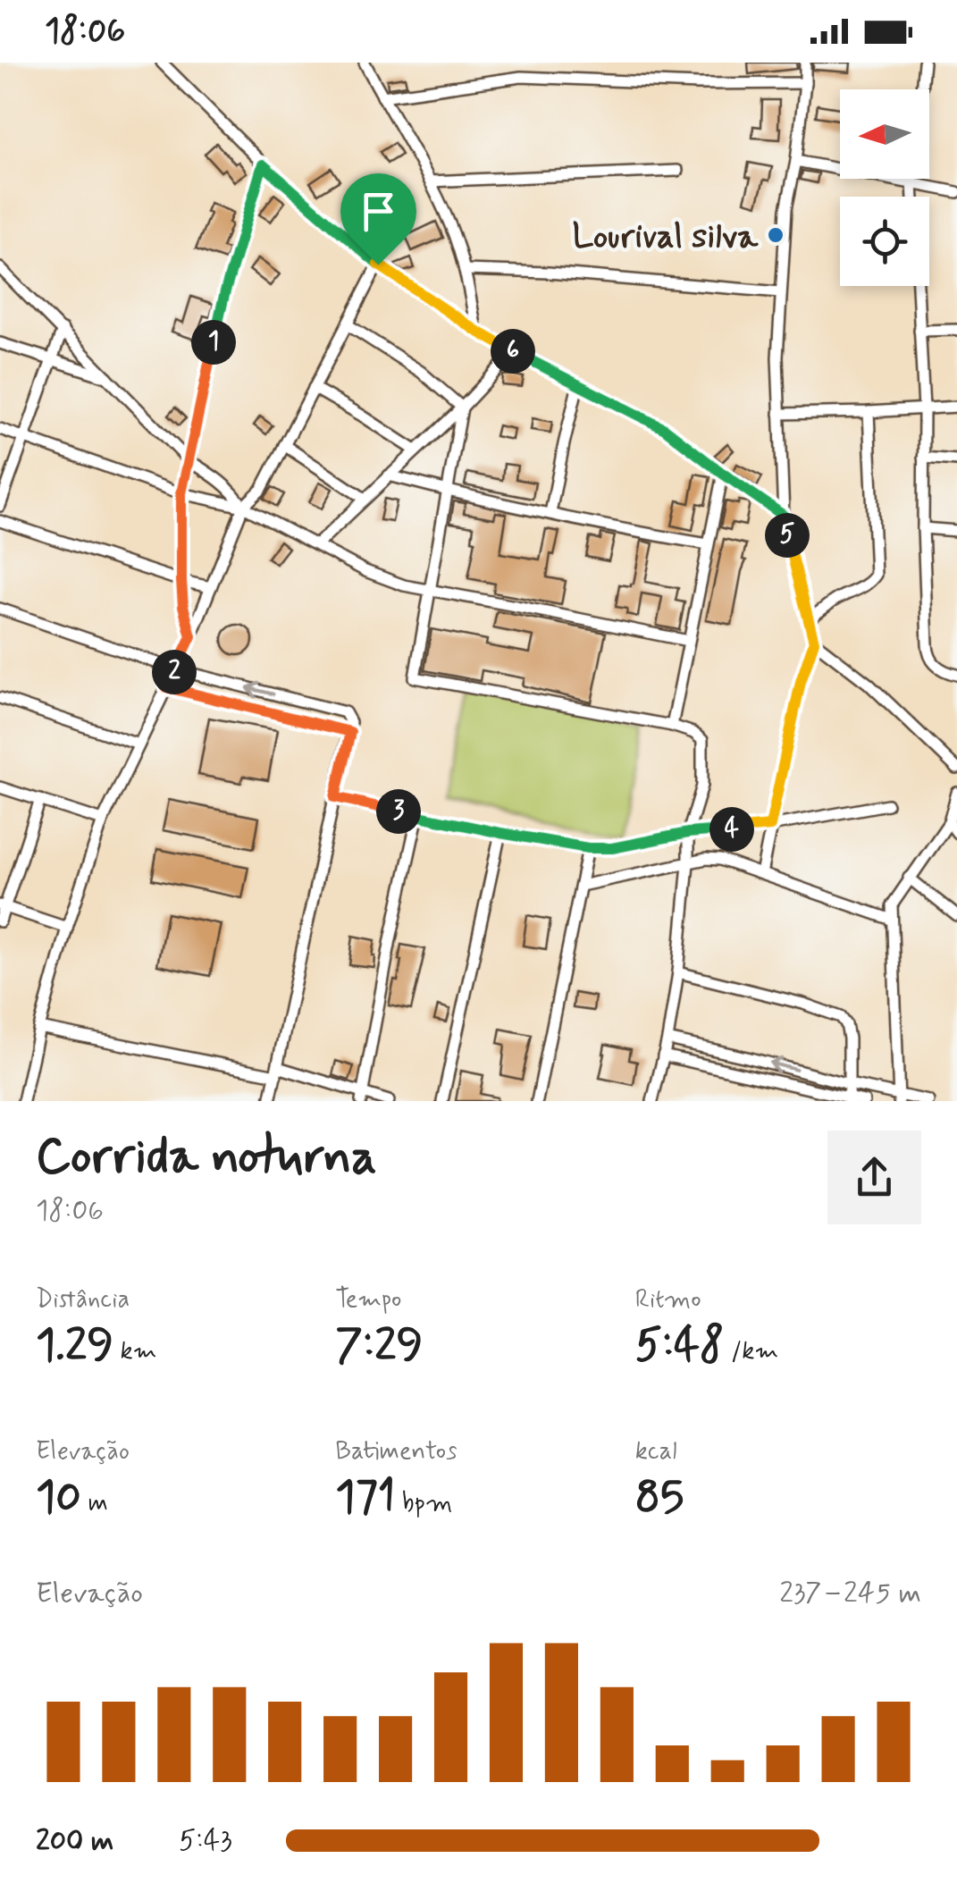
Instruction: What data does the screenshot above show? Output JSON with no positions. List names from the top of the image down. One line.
{"places":["Lourival silva"],"north":"left","page":{"status":"18:06","pins":["1","6","5","2","3","4"],"heading":["Corrida noturna","18:06"],"stats":[["Distância","1.29 km"],["Tempo","7:29"],["Ritmo","5:48 /km"],["Elevação","10 m"],["Batimentos","171 bpm"],["kcal","85"]],"chart":["Elevação","237–245 m"],"list":[{"name":"200 m","note":"5:43"}]}}
